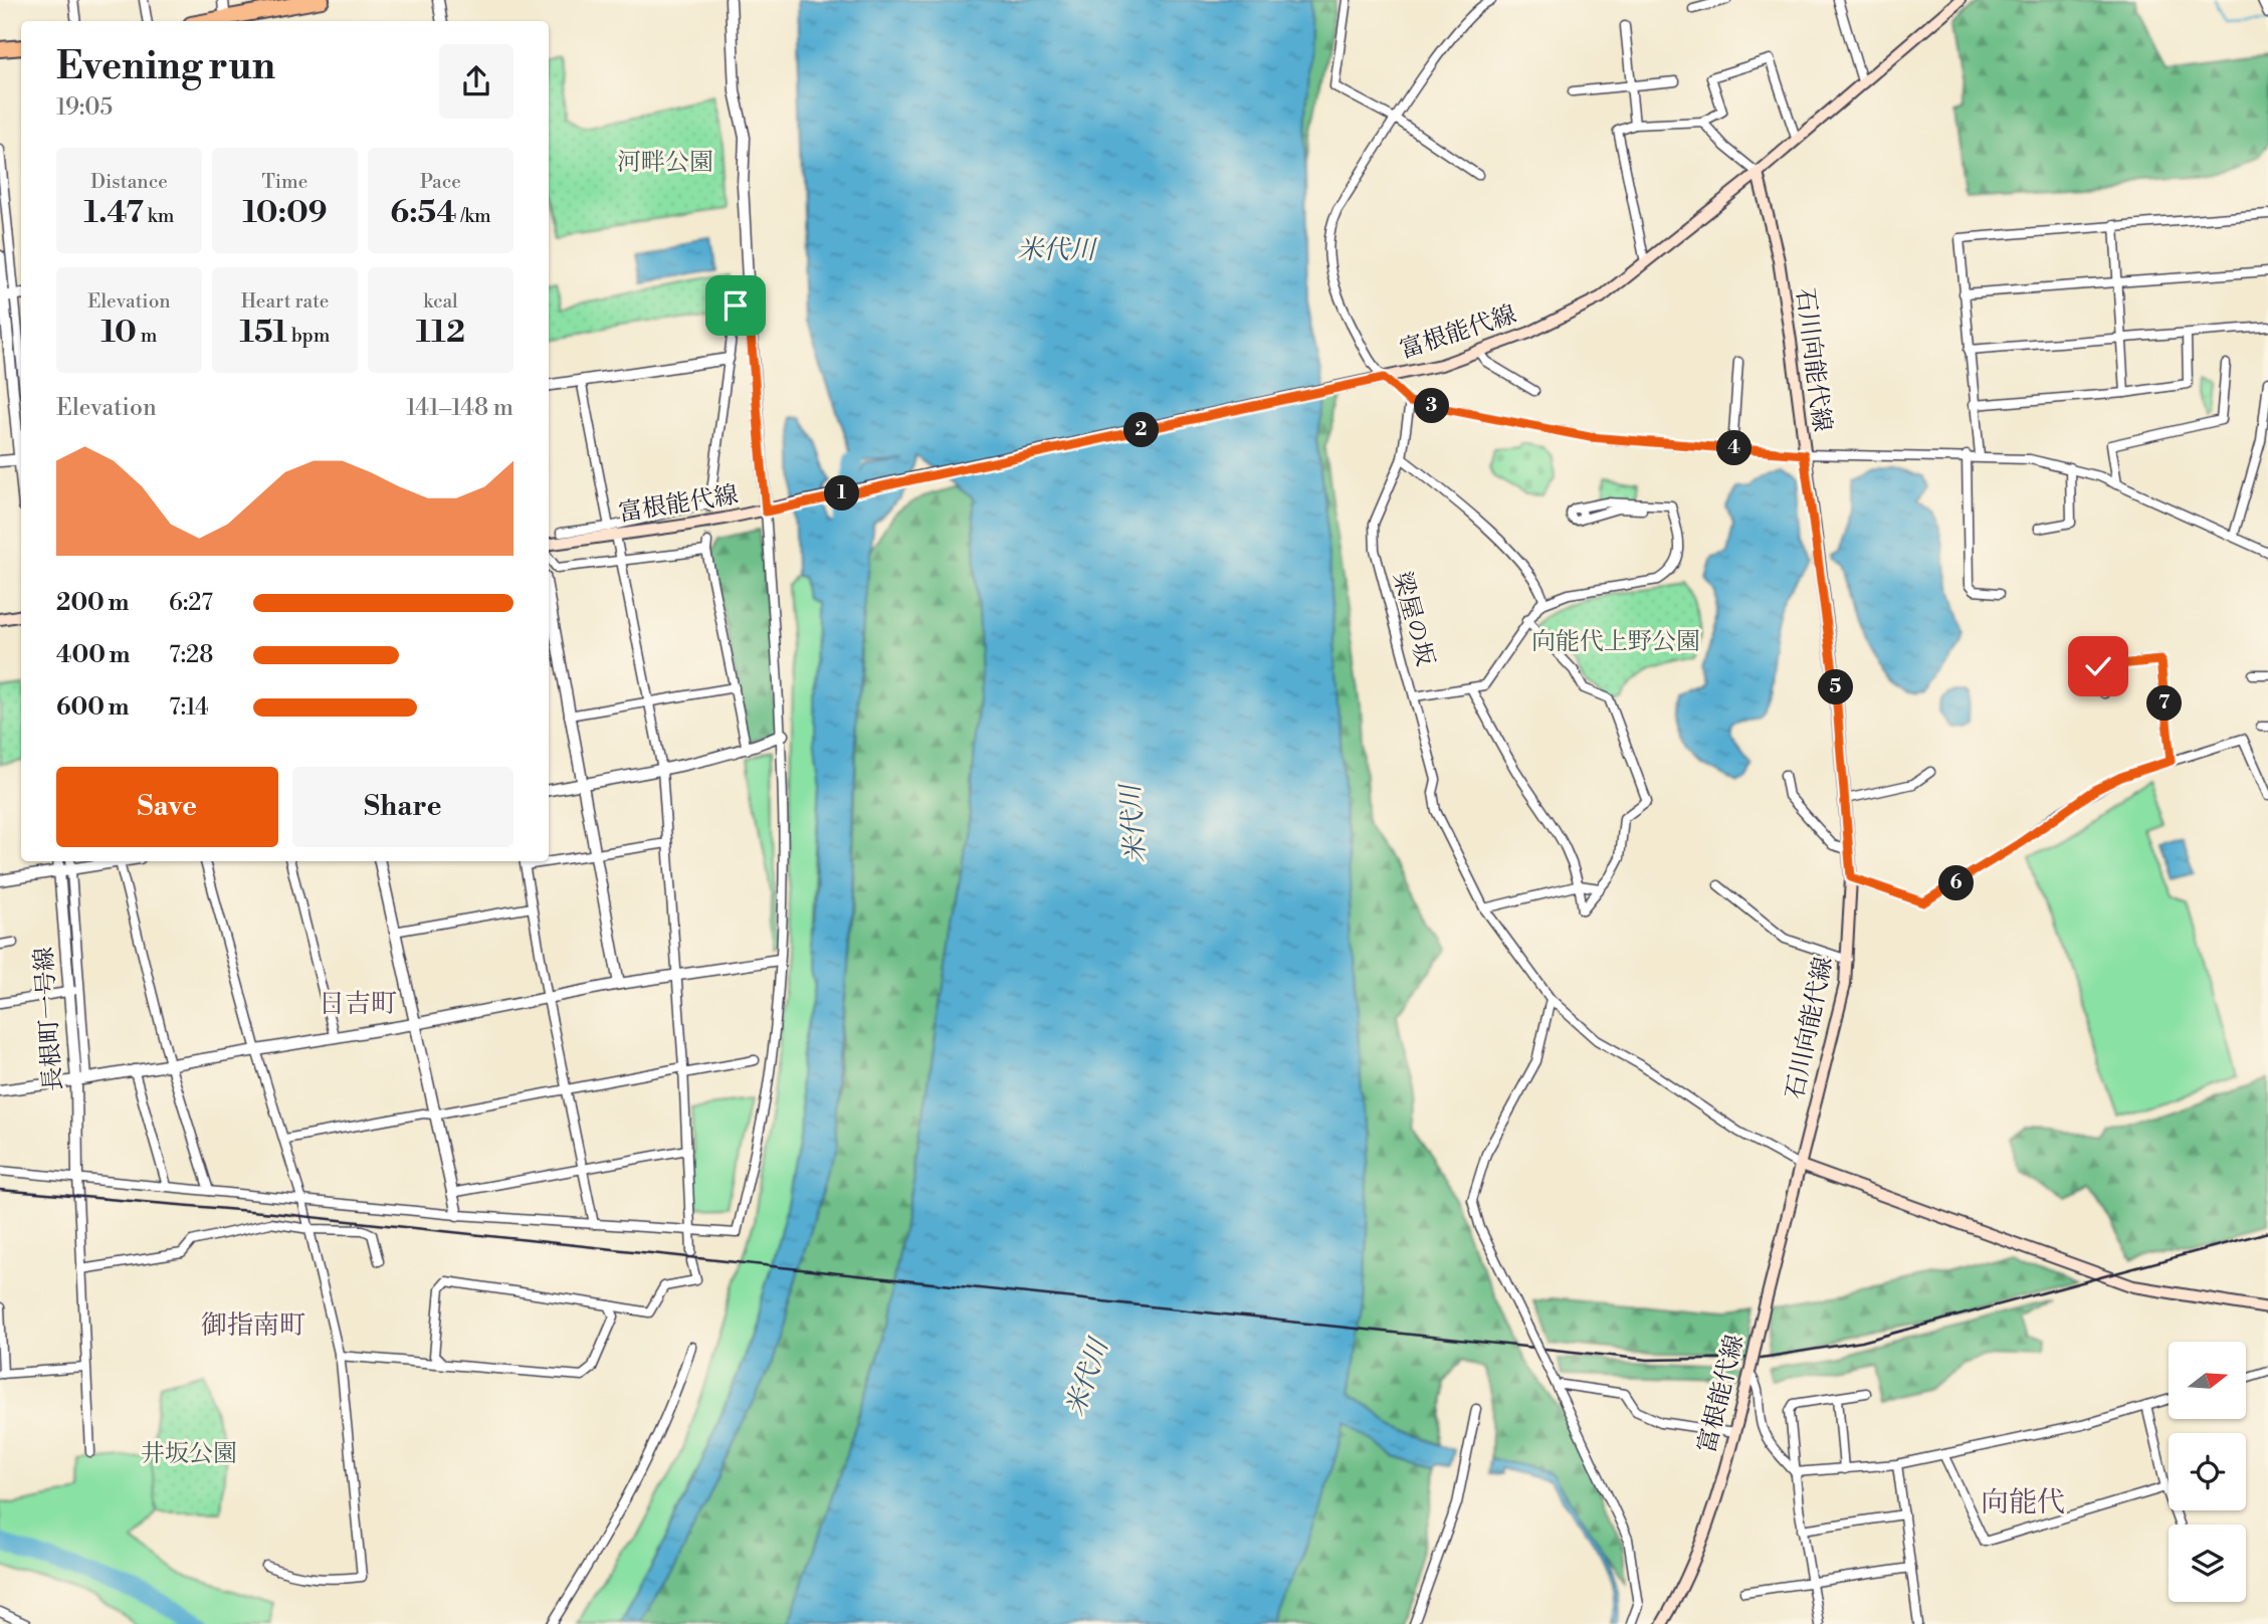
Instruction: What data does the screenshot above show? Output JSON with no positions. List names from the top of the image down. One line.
{"streets":{"main road":["富根能代線","石川向能代線"],"street":["梁屋の坂","長根町一号線"]},"crossings":[["富根能代線","石川向能代線"],["富根能代線","梁屋の坂"],["石川向能代線","梁屋の坂"]],"districts":["日吉町","御指南町","向能代"],"water":["米代川"],"parks":["河畔公園","向能代上野公園","井坂公園"],"north":"right","page":{"heading":["Evening run","19:05"],"stats":[["Distance","1.47 km"],["Time","10:09"],["Pace","6:54 /km"],["Elevation","10 m"],["Heart rate","151 bpm"],["kcal","112"]],"chart":["Elevation","141–148 m"],"pins":["3","2","4","1","5","7","6"],"list":[{"name":"200 m","note":"6:27"},{"name":"400 m","note":"7:28"},{"name":"600 m","note":"7:14"}],"buttons":["Save","Share"]}}
